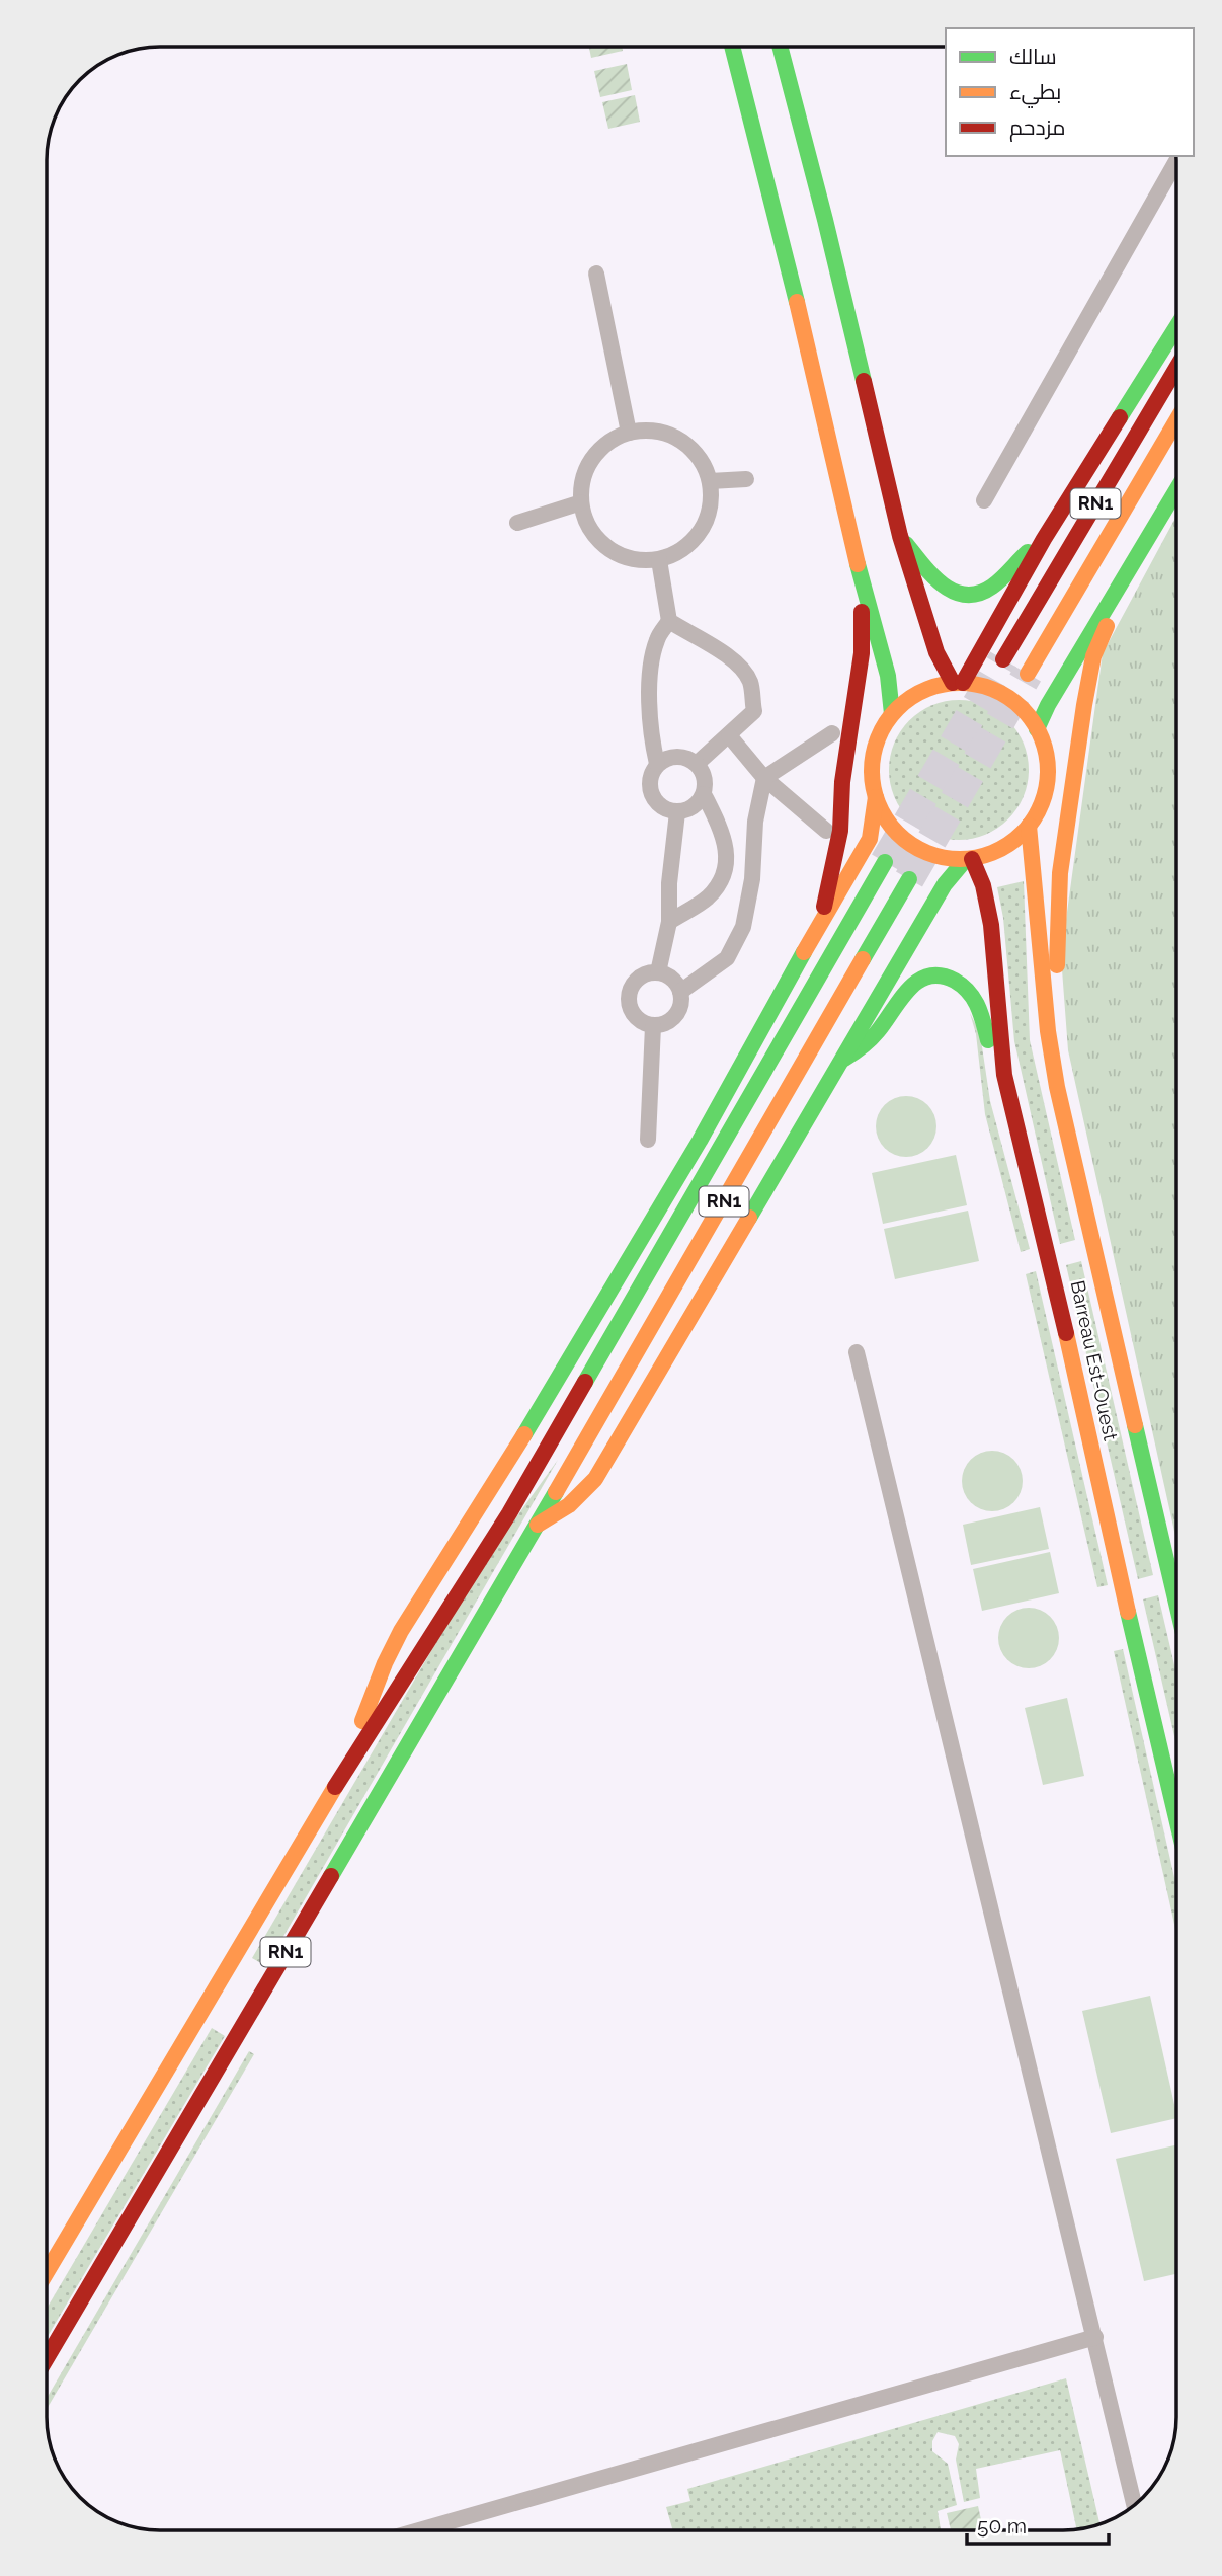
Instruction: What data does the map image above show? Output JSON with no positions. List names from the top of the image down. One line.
{"streets":{"main road":["RN1","Barreau Est-Ouest"]},"legend":["سالك","بطيء","مزدحم"],"scale_bar":"50 m"}
